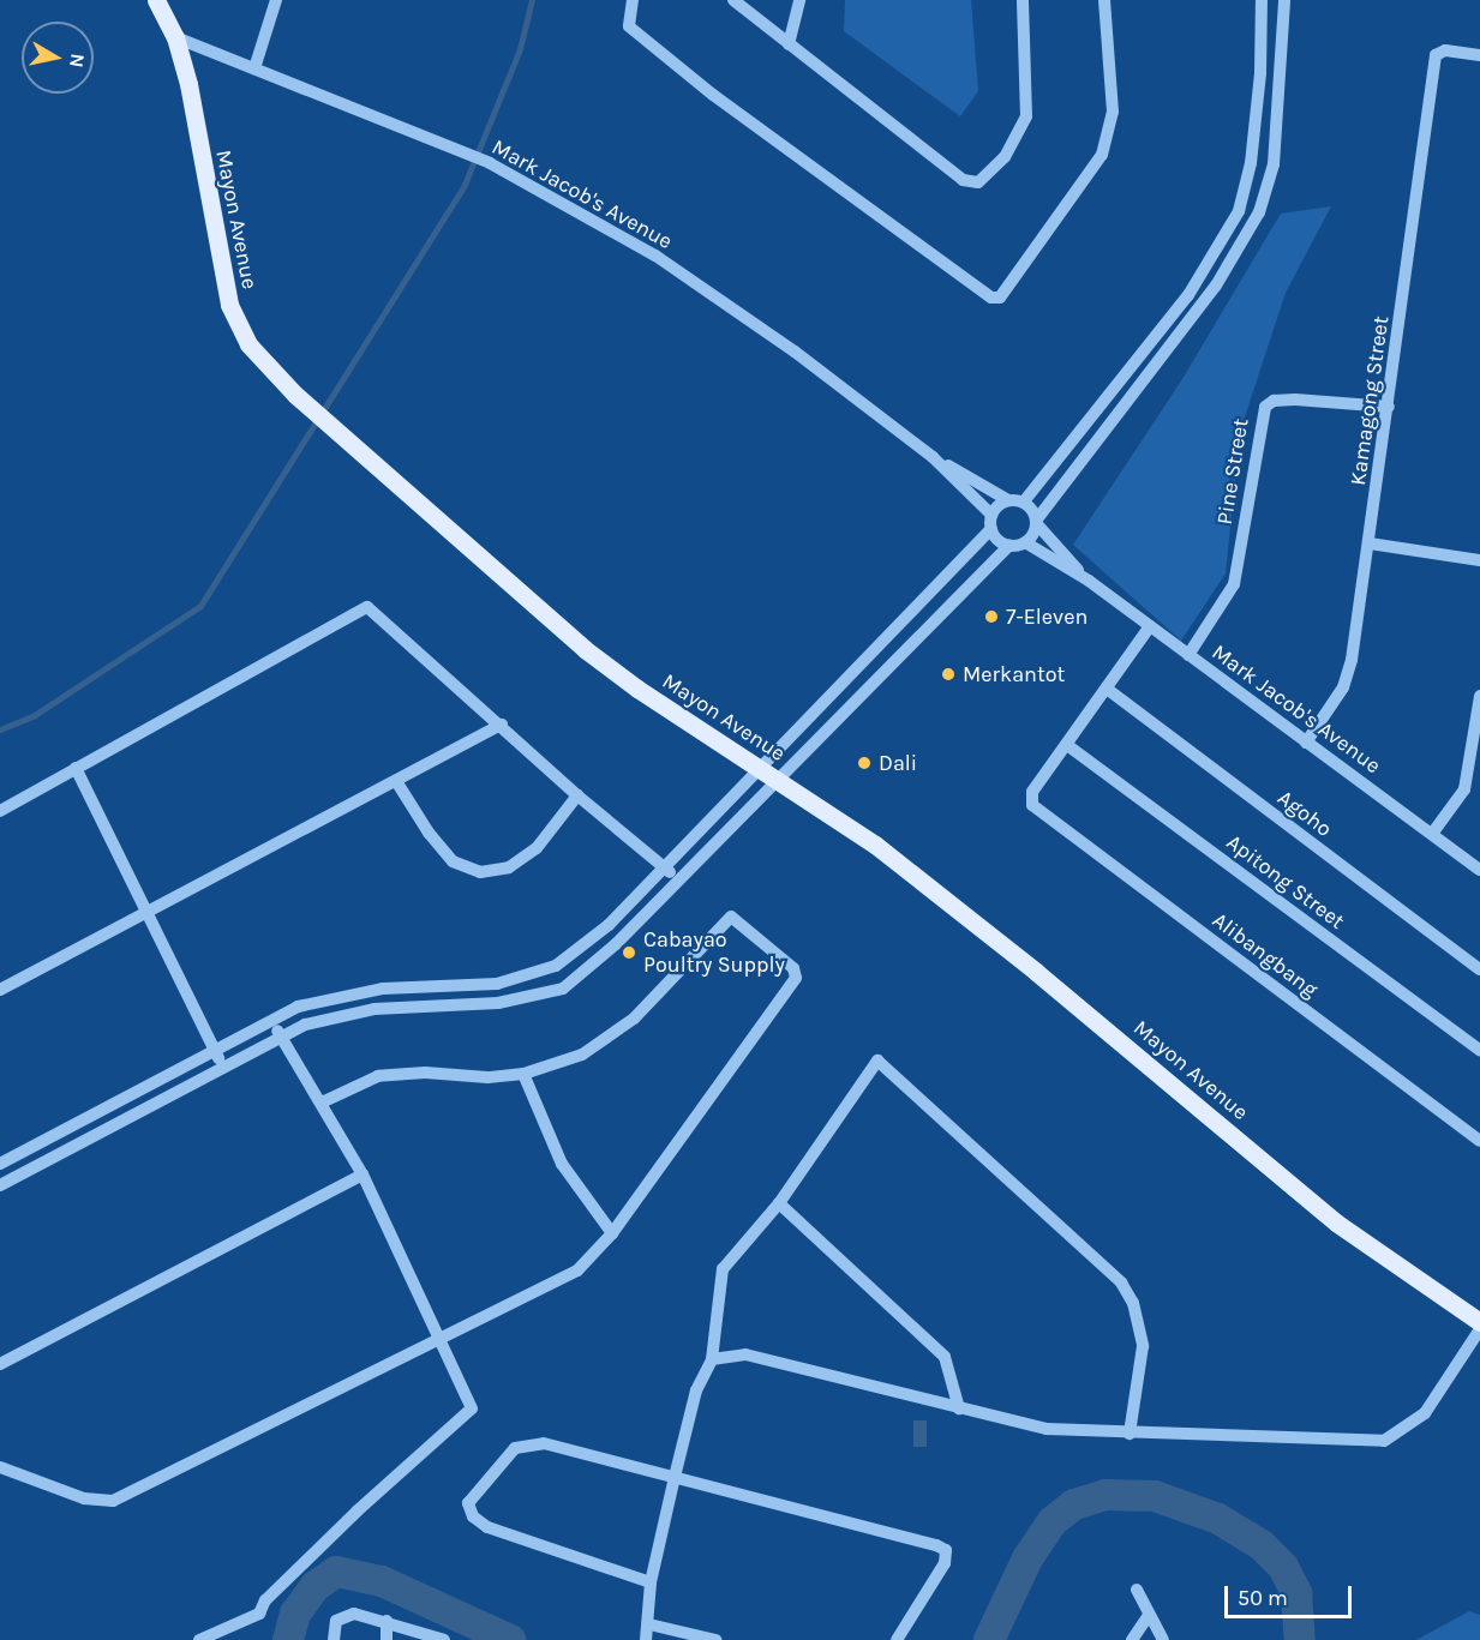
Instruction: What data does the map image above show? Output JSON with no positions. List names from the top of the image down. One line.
{"streets":{"main road":["Mayon Avenue"],"street":["Mark Jacob's Avenue","Kamagong Street","Pine Street","Agoho","Apitong Street","Alibangbang"]},"crossings":[["Mark Jacob's Avenue","Mayon Avenue"],["Mark Jacob's Avenue","Kamagong Street"],["Mark Jacob's Avenue","Pine Street"],["Kamagong Street","Pine Street"],["Apitong Street","Alibangbang"]],"places":["7-Eleven","Merkantot","Dali","Cabayao Poultry Supply"],"scale_bar":"50 m","north":"right"}
